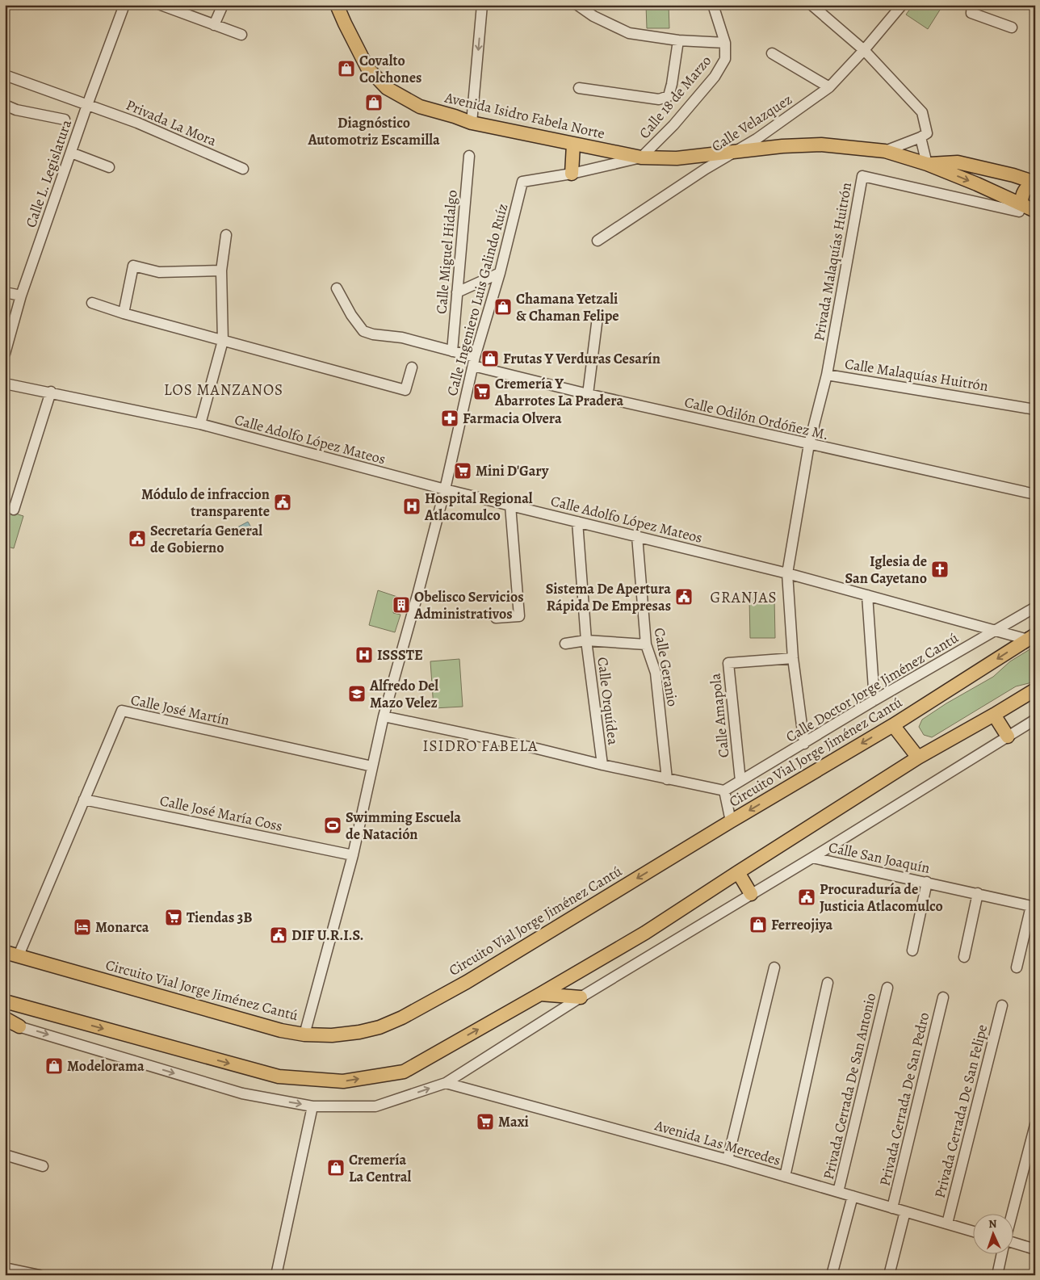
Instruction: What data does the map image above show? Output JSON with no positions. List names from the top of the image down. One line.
{"streets":{"main road":["Avenida Isidro Fabela Norte","Circuito Vial Jorge Jiménez Cantú"],"street":["Calle 18 de Marzo","Privada La Mora","Calle Velazquez","Calle L. Legislatura","Calle Miguel Hidalgo","Privada Malaquías Huitrón","Calle Ingeniero Luis Galindo Ruíz","Calle Malaquías Huitrón","Calle Odilón Ordóñez M.","Calle Adolfo López Mateos","Calle Geranio","Calle Doctor Jorge Jiménez Cantú","Calle Orquídea","Calle José Martín","Calle Amapola","Calle José María Coss","Calle San Joaquín","Privada Cerrada De San Antonio","Privada Cerrada De San Pedro","Privada Cerrada De San Felipe","Avenida Las Mercedes"]},"crossings":[["Calle 18 de Marzo","Avenida Isidro Fabela Norte"],["Calle 18 de Marzo","Calle Ingeniero Luis Galindo Ruíz"],["Avenida Isidro Fabela Norte","Calle Velazquez"],["Avenida Isidro Fabela Norte","Privada Malaquías Huitrón"],["Avenida Isidro Fabela Norte","Calle Ingeniero Luis Galindo Ruíz"],["Privada La Mora","Calle L. Legislatura"],["Calle Miguel Hidalgo","Calle Odilón Ordóñez M."],["Privada Malaquías Huitrón","Calle Malaquías Huitrón"],["Calle Ingeniero Luis Galindo Ruíz","Calle Odilón Ordóñez M."],["Calle Ingeniero Luis Galindo Ruíz","Calle Adolfo López Mateos"],["Calle Ingeniero Luis Galindo Ruíz","Calle José Martín"],["Calle Ingeniero Luis Galindo Ruíz","Circuito Vial Jorge Jiménez Cantú"],["Calle Ingeniero Luis Galindo Ruíz","Calle José María Coss"],["Calle Malaquías Huitrón","Calle Odilón Ordóñez M."],["Calle Malaquías Huitrón","Calle Adolfo López Mateos"],["Calle Malaquías Huitrón","Calle Doctor Jorge Jiménez Cantú"],["Calle Malaquías Huitrón","Calle Amapola"],["Calle Adolfo López Mateos","Calle Geranio"],["Calle Adolfo López Mateos","Calle Doctor Jorge Jiménez Cantú"],["Calle Adolfo López Mateos","Calle Orquídea"],["Calle Adolfo López Mateos","Circuito Vial Jorge Jiménez Cantú"],["Calle Doctor Jorge Jiménez Cantú","Calle Amapola"],["Calle José Martín","Circuito Vial Jorge Jiménez Cantú"],["Calle José Martín","Calle José María Coss"],["Privada Cerrada De San Antonio","Avenida Las Mercedes"],["Privada Cerrada De San Pedro","Avenida Las Mercedes"],["Privada Cerrada De San Felipe","Avenida Las Mercedes"]],"districts":["LOS MANZANOS","GRANJAS","ISIDRO FABELA"],"places":{"shop":["Covalto Colchones","Diagnóstico Automotriz Escamilla","Chamana Yetzali & Chaman Felipe","Frutas Y Verduras Cesarín","Ferreojiya","Modelorama","Cremería La Central"],"supermarket":["Cremería Y Abarrotes La Pradera","Mini D'Gary","Tiendas 3B","Maxi"],"pharmacy":["Farmacia Olvera"],"public building":["Módulo de infraccion transparente","Secretaría General de Gobierno","Sistema De Apertura Rápida De Empresas","Procuraduría de Justicia Atlacomulco","DIF U.R.I.S."],"hospital":["Hospital Regional Atlacomulco","ISSSTE"],"church":["Iglesia de San Cayetano"],"building":["Obelisco Servicios Administrativos"],"school or university":["Alfredo Del Mazo Velez"],"sports":["Swimming Escuela de Natación"],"hotel":["Monarca"]},"north":"top"}
